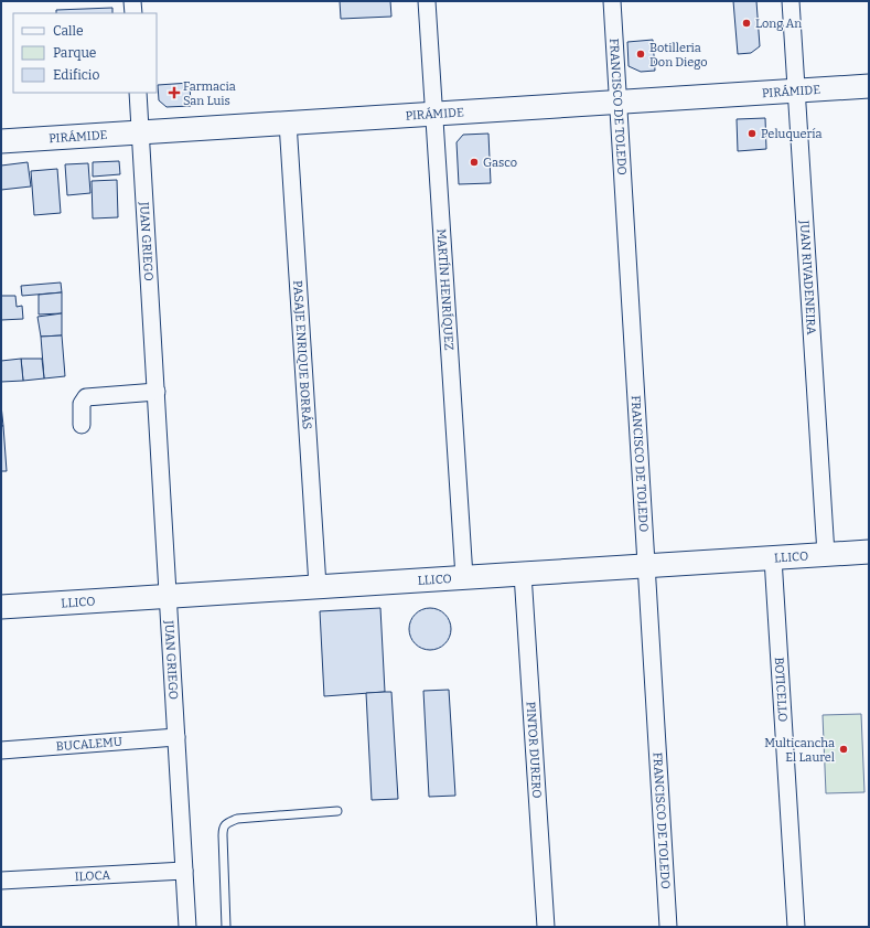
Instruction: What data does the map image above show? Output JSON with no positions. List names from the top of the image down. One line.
{"streets":{"street":["PIRÁMIDE","FRANCISCO DE TOLEDO","JUAN GRIEGO","JUAN RIVADENEIRA","MARTÍN HENRÍQUEZ","PASAJE ENRIQUE BORRÁS","LLICO","BOTICELLO","BUCALEMU","PINTOR DURERO","ILOCA"]},"crossings":[["PIRÁMIDE","FRANCISCO DE TOLEDO"],["PIRÁMIDE","JUAN GRIEGO"],["PIRÁMIDE","JUAN RIVADENEIRA"],["PIRÁMIDE","MARTÍN HENRÍQUEZ"],["PIRÁMIDE","PASAJE ENRIQUE BORRÁS"],["FRANCISCO DE TOLEDO","LLICO"],["JUAN GRIEGO","LLICO"],["JUAN GRIEGO","BUCALEMU"],["JUAN GRIEGO","ILOCA"],["JUAN RIVADENEIRA","LLICO"],["MARTÍN HENRÍQUEZ","LLICO"],["PASAJE ENRIQUE BORRÁS","LLICO"],["LLICO","BOTICELLO"],["LLICO","PINTOR DURERO"]],"places":{"other":["Long An","Botilleria Don Diego","Peluquería","Gasco","Multicancha El Laurel"],"health":["Farmacia San Luis"]},"legend":["Calle","Parque","Edificio"]}
